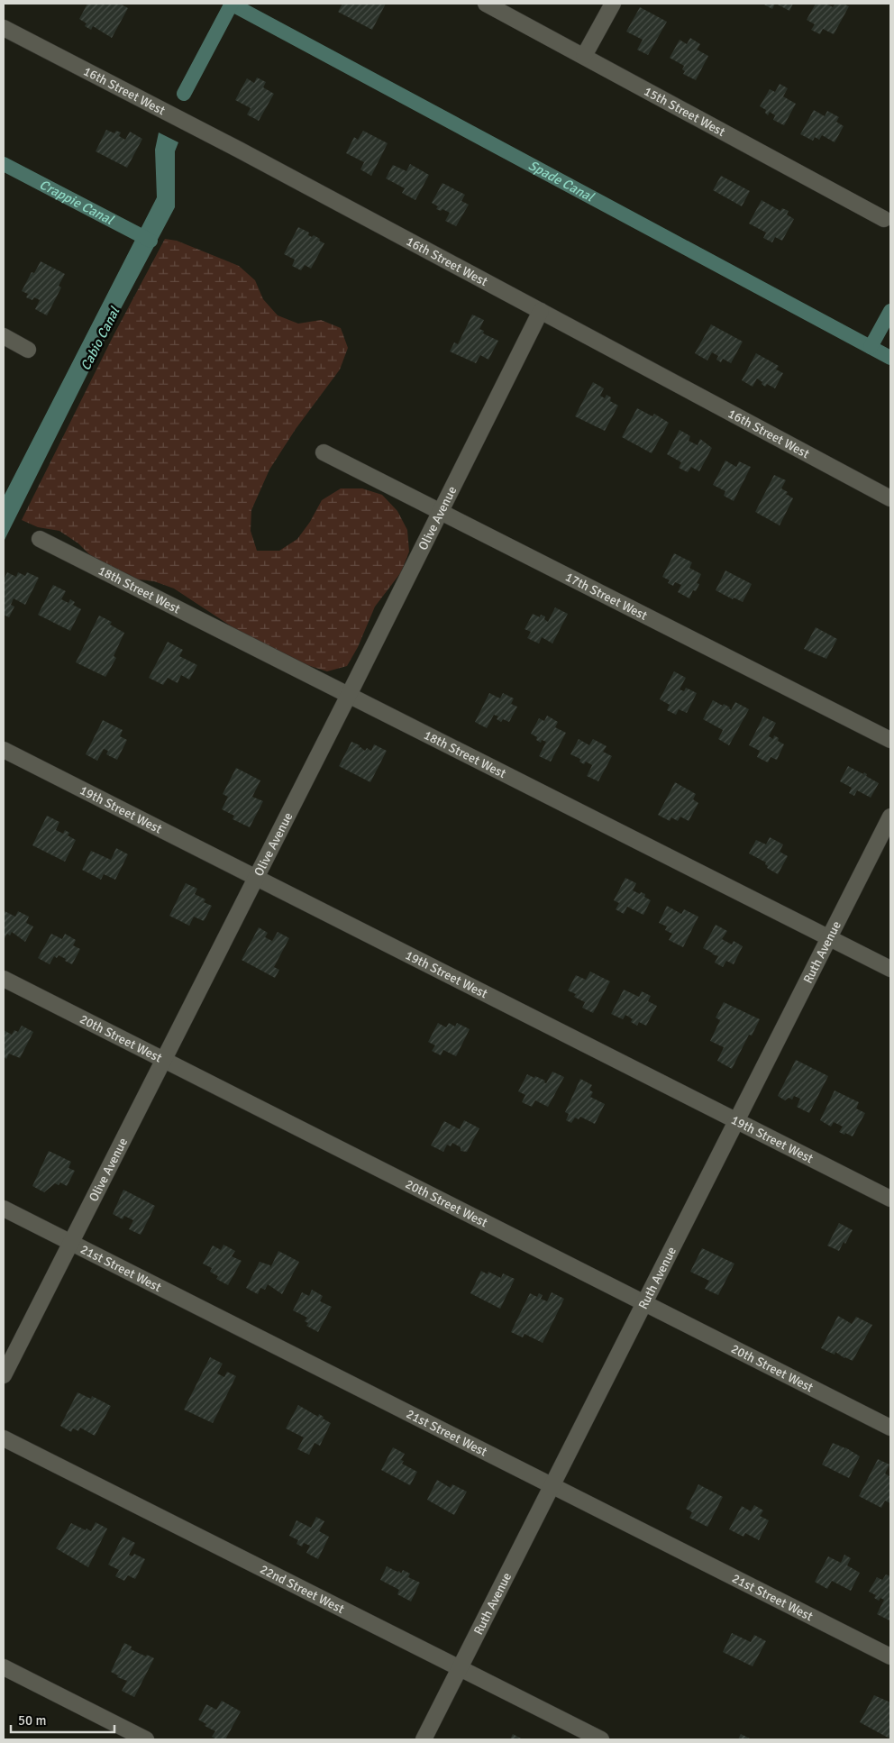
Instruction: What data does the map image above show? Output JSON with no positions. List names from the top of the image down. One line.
{"streets":{"street":["16th Street West","15th Street West","Olive Avenue","18th Street West","17th Street West","19th Street West","Ruth Avenue","20th Street West","21st Street West","22nd Street West"]},"crossings":[["16th Street West","Olive Avenue"],["Olive Avenue","18th Street West"],["Olive Avenue","17th Street West"],["Olive Avenue","19th Street West"],["Olive Avenue","20th Street West"],["Olive Avenue","21st Street West"],["18th Street West","Ruth Avenue"],["19th Street West","Ruth Avenue"],["Ruth Avenue","20th Street West"],["Ruth Avenue","21st Street West"],["Ruth Avenue","22nd Street West"]],"water":["Spade Canal","Crappie Canal","Cabio Canal"],"scale_bar":"50 m"}
